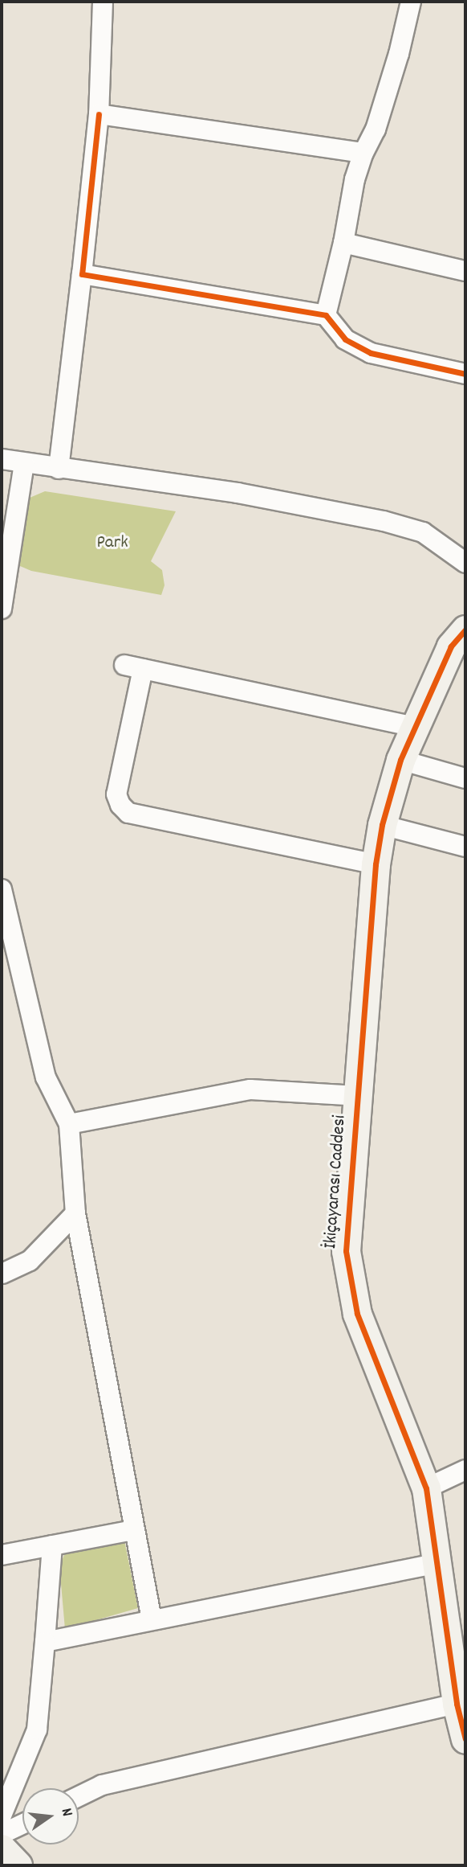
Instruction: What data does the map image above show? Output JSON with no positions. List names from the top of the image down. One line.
{"streets":{"street":["İkiçayarası Caddesi"]},"parks":["Park"],"north":"right"}
